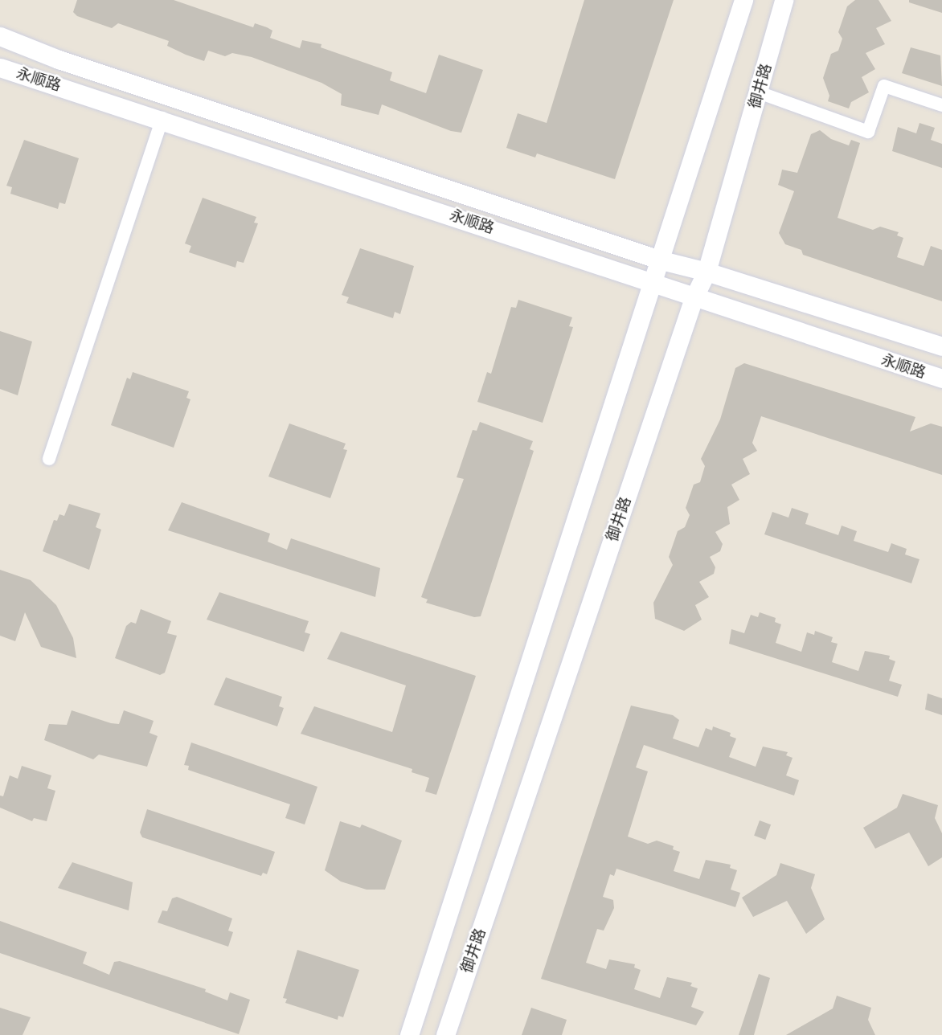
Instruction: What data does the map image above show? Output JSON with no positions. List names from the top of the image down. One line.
{"streets":{"street":["永顺路","御井路"]},"crossings":[["永顺路","御井路"]]}
